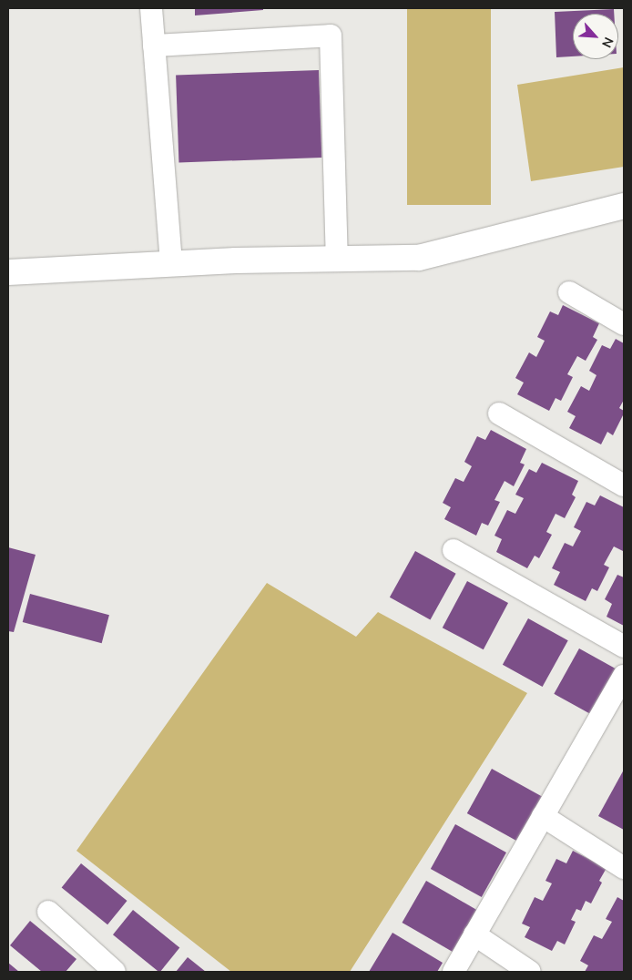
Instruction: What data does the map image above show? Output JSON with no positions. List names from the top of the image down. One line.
{"north":"bottom right"}
